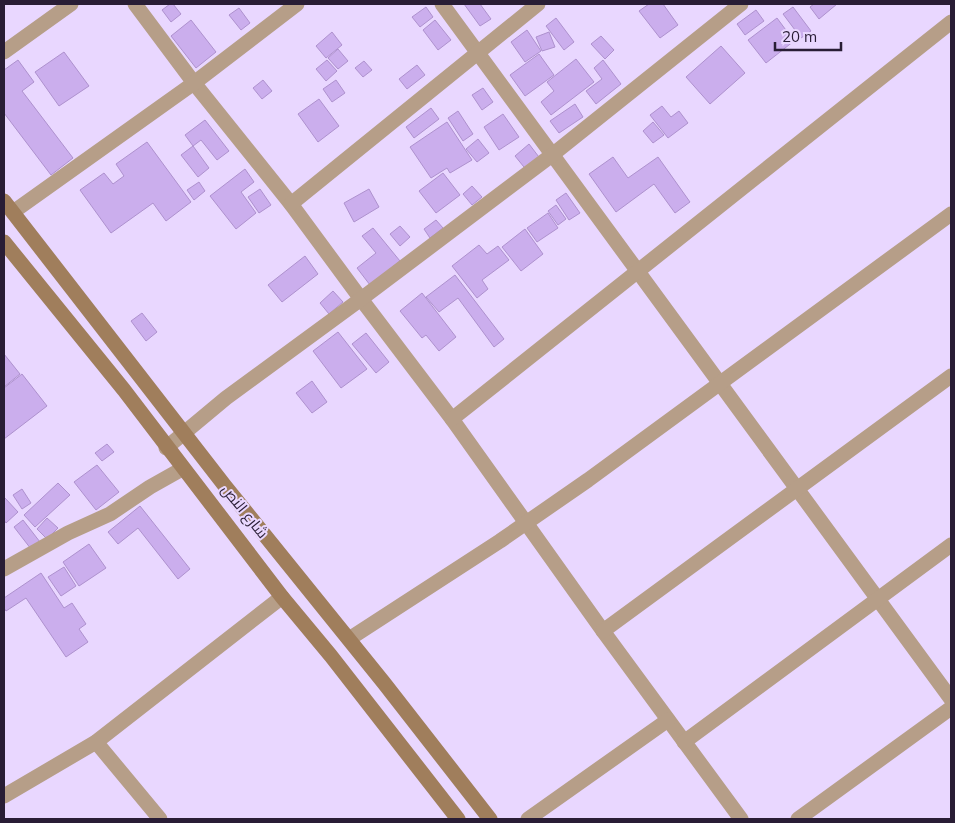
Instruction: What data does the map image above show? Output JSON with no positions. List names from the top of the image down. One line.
{"streets":{"main road":["شارع النص"]},"scale_bar":"20 m"}
